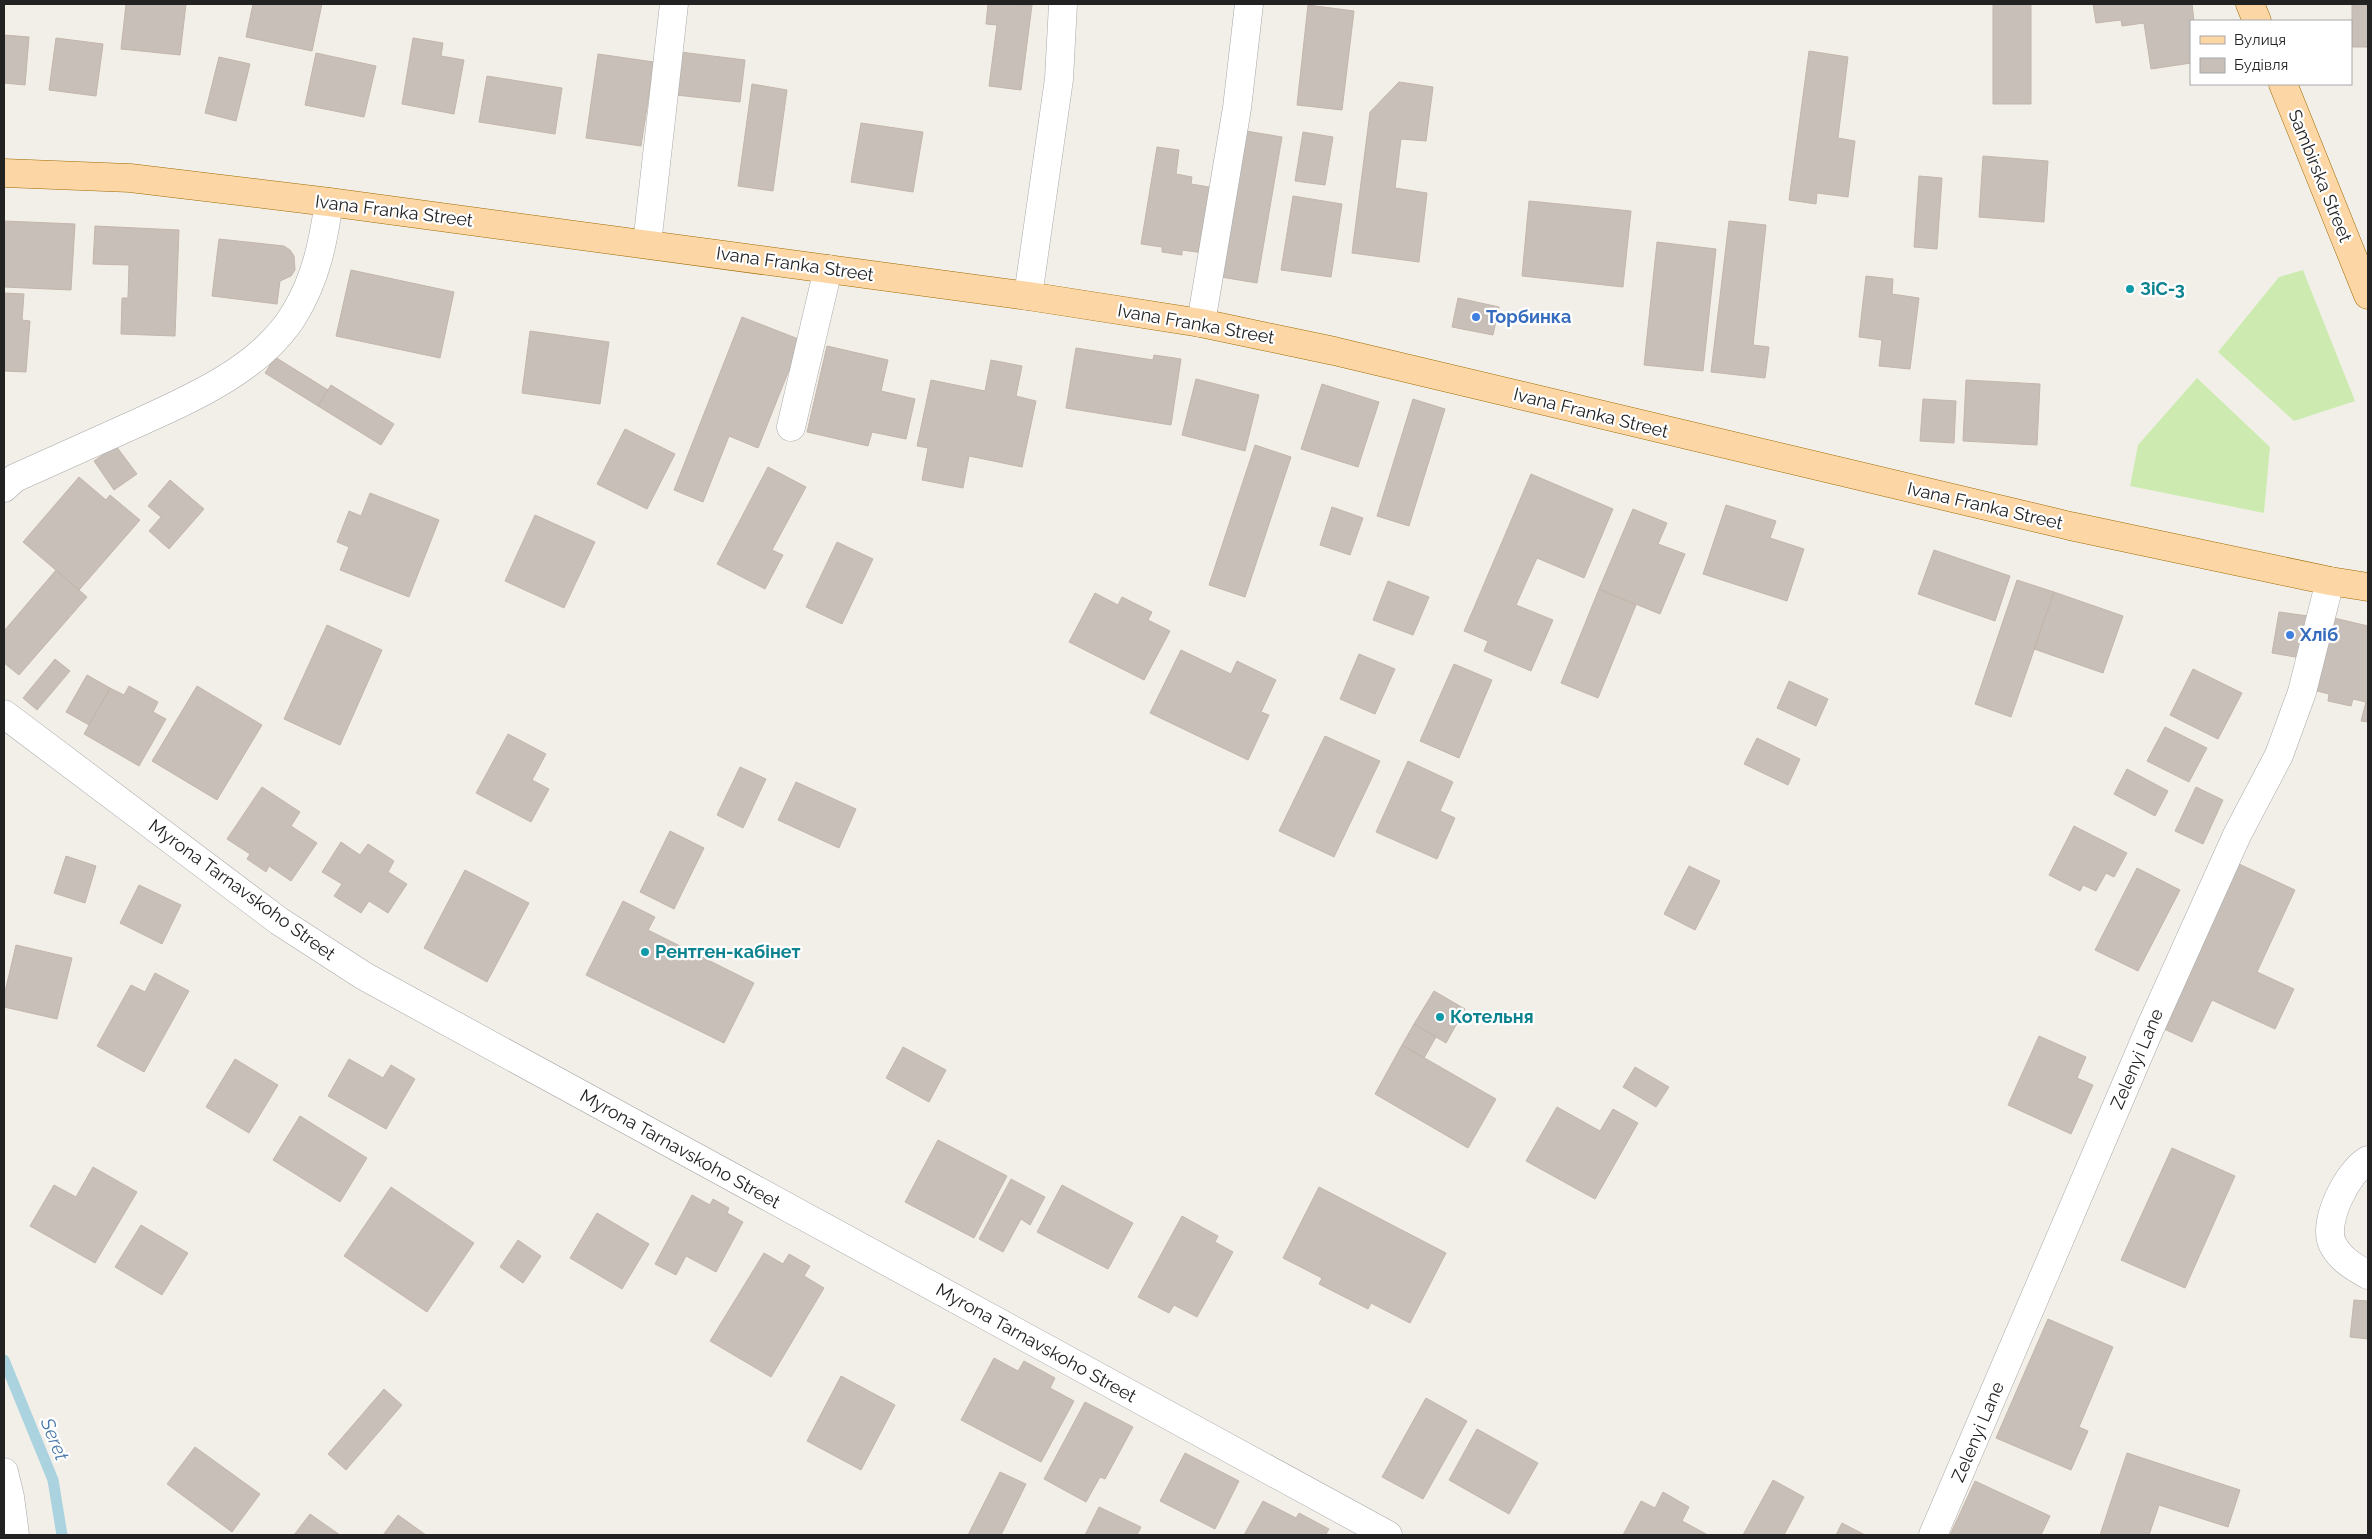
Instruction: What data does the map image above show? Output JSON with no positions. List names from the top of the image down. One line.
{"streets":{"main road":["Sambirska Street","Ivana Franka Street"],"street":["Myrona Tarnavskoho Street","Zelenyi Lane"]},"crossings":[["Ivana Franka Street","Zelenyi Lane"]],"water":["Seret"],"places":["ЗіС-3","Торбинка","Хліб","Рентген-кабінет","Котельня"],"legend":["Вулиця","Будівля"]}
